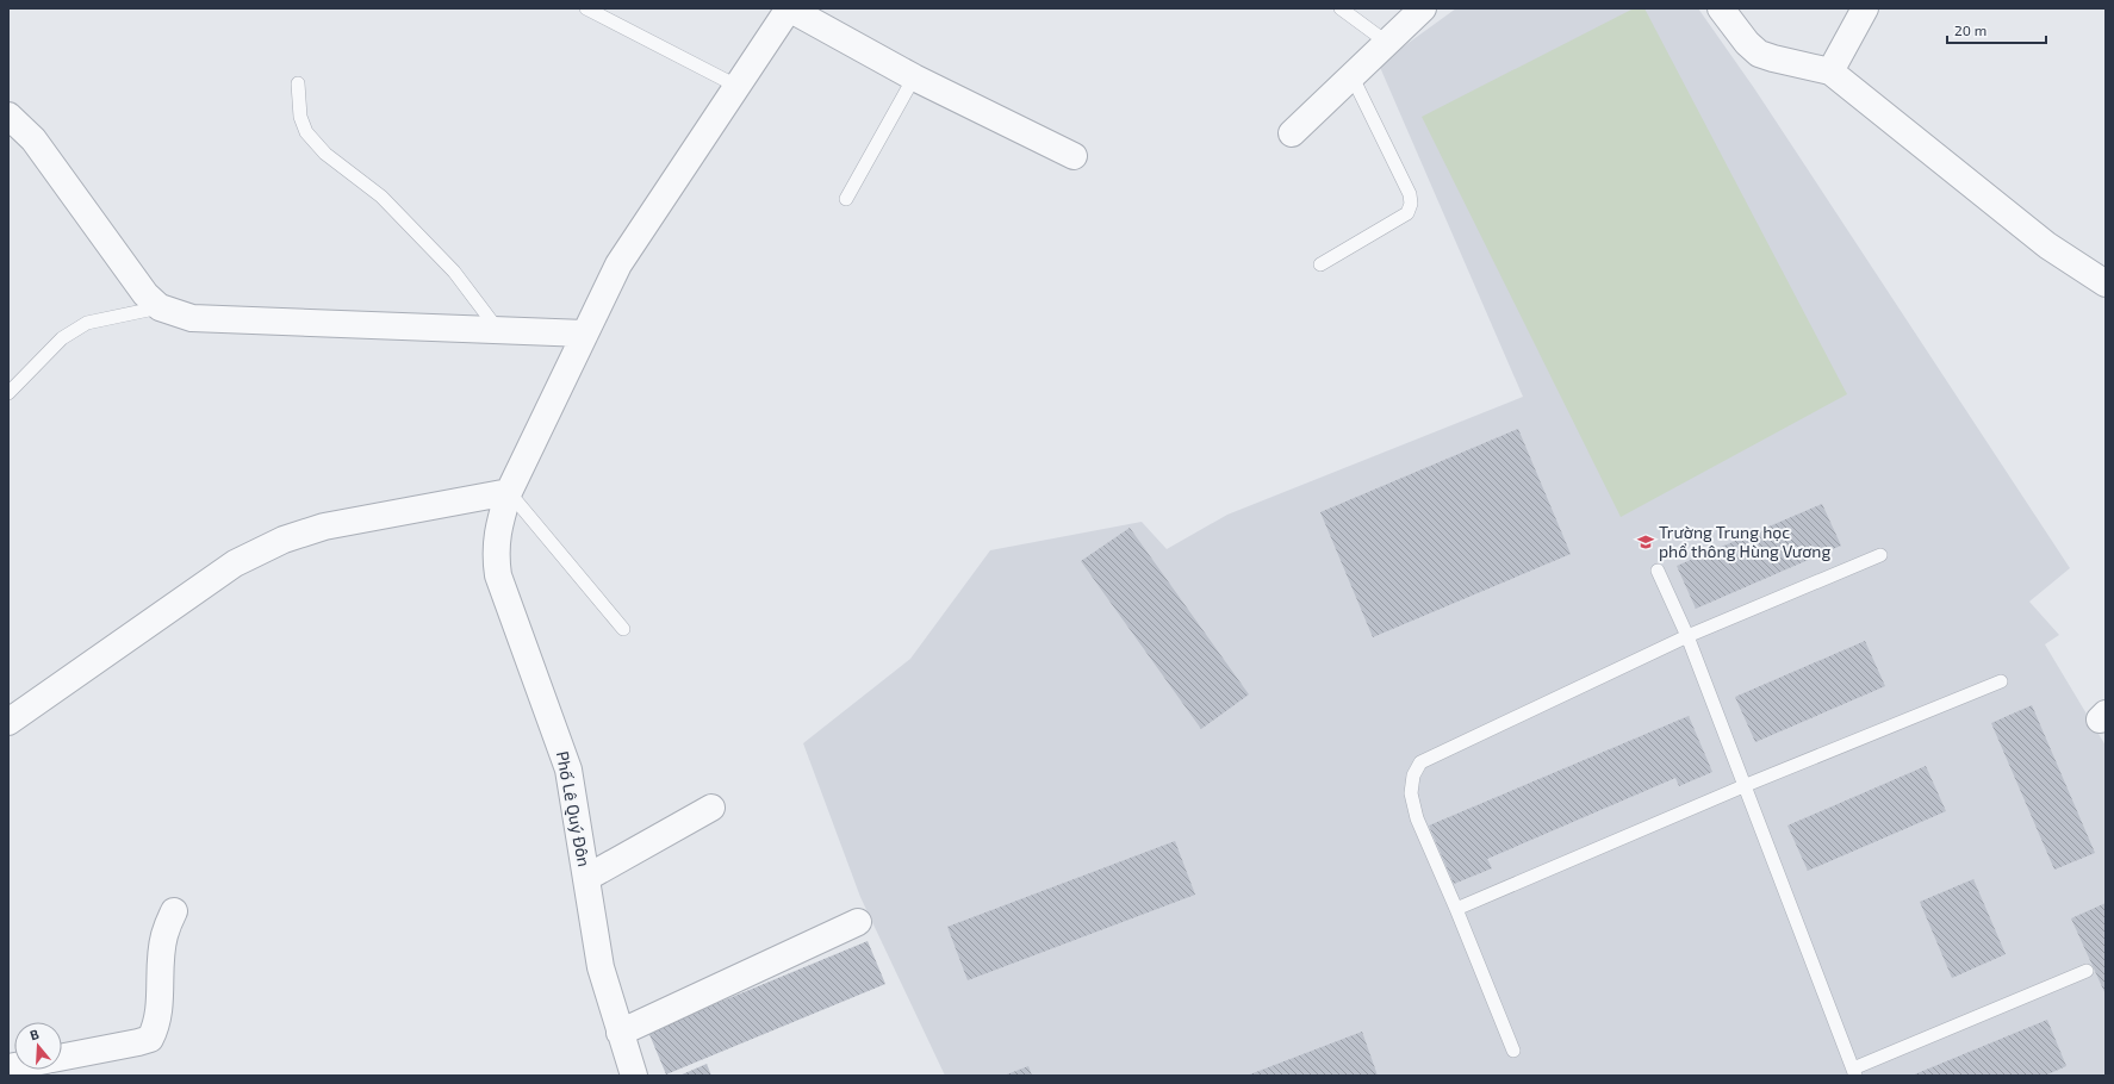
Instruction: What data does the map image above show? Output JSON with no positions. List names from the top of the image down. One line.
{"streets":{"street":["Phố Lê Quý Đôn"]},"places":{"school or university":["Trường Trung học phổ thông Hùng Vương"]},"scale_bar":"20 m","north":"top"}
